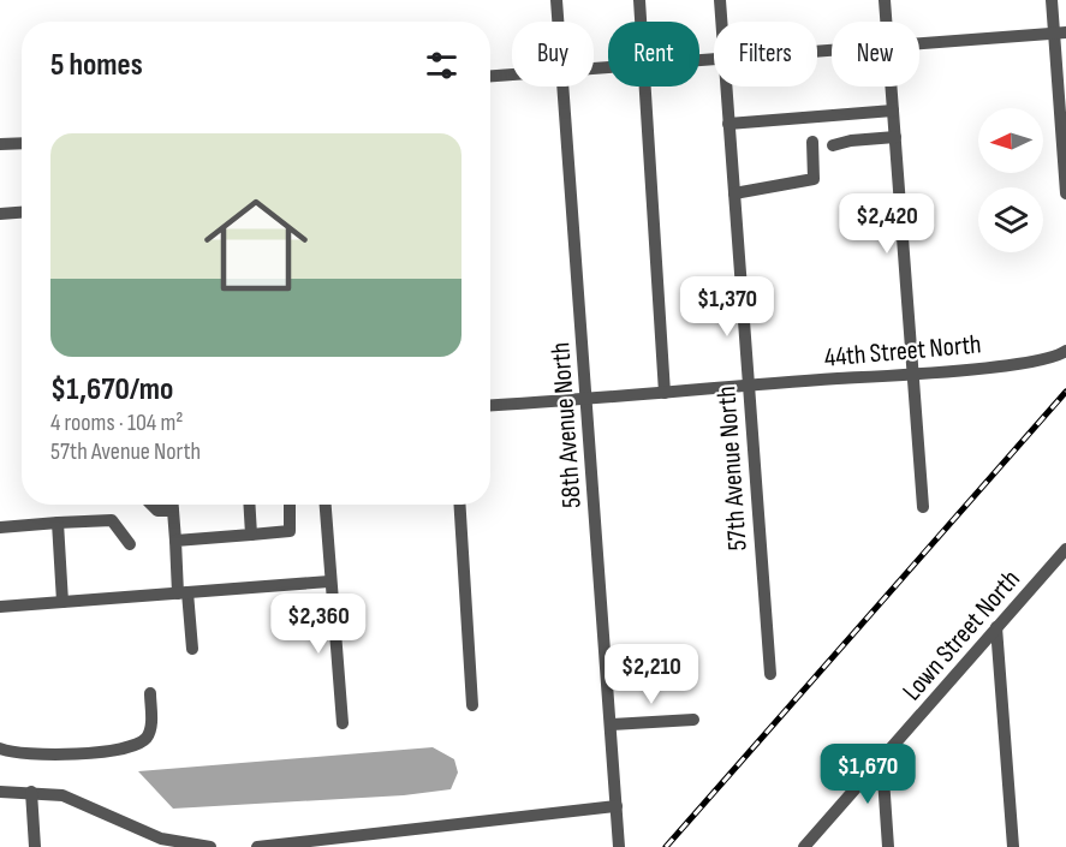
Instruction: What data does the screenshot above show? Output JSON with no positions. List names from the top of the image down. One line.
{"streets":{"street":["44th Street North","58th Avenue North","57th Avenue North","Lown Street North"]},"crossings":[["44th Street North","58th Avenue North"],["44th Street North","57th Avenue North"]],"north":"left","page":{"chip":["Buy","Rent","Filters","New"],"heading":"5 homes","list":[{"name":"$1,670/mo","note":"4 rooms · 104 m² · 57th Avenue North"}],"price":["$2,420","$1,370","$2,360","$2,210","$1,670"]}}
